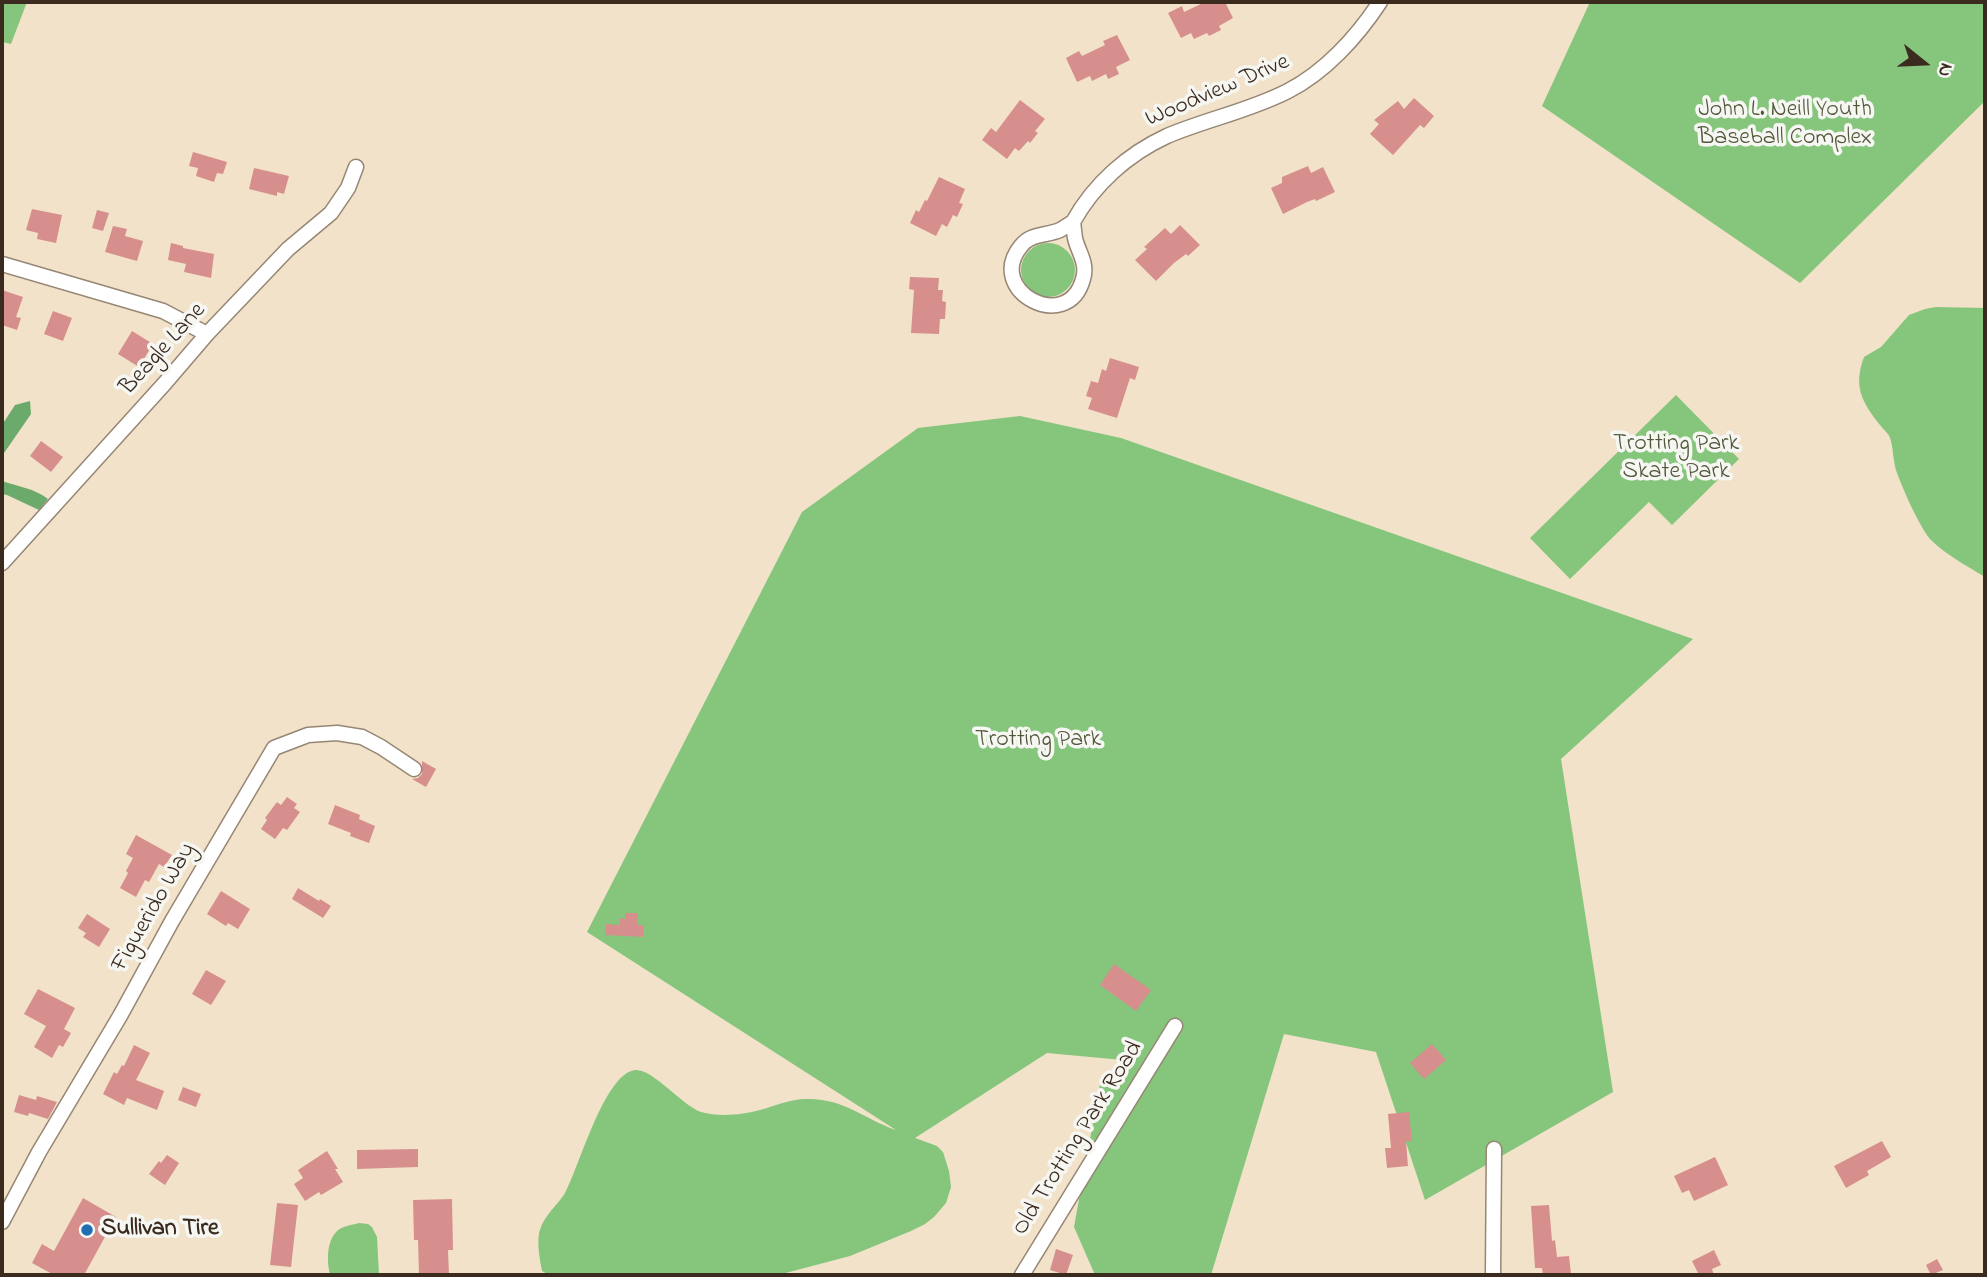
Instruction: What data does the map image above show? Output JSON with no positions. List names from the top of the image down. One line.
{"streets":{"street":["Woodview Drive","Beagle Lane","Figuerido Way","Old Trotting Park Road"]},"parks":["John L. Neill Youth Baseball Complex","Trotting Park Skate Park","Trotting Park"],"places":["Sullivan Tire"],"north":"right"}
